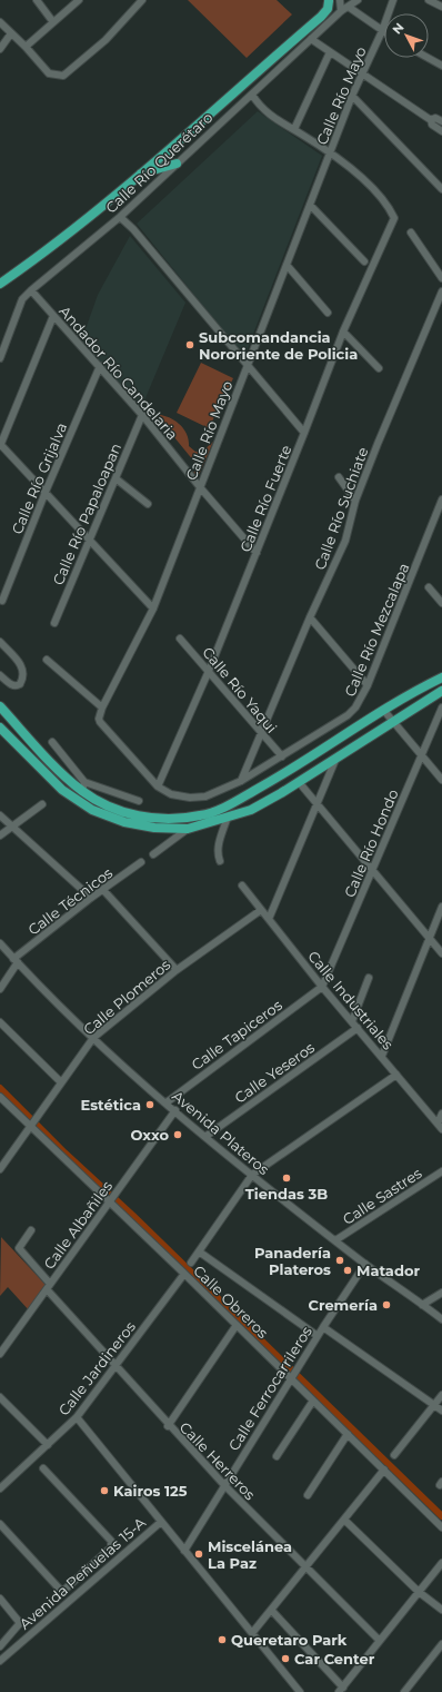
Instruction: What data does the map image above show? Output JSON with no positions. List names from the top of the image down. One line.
{"streets":{"main road":["Calle Río Querétaro"],"street":["Calle Río Mayo","Andador Río Candelaria","Calle Río Grijalva","Calle Río Fuerte","Calle Río Suchiate","Calle Río Papaloapan","Calle Río Mezcalapa","Calle Río Yaqui","Calle Río Hondo","Calle Técnicos","Calle Plomeros","Calle Industriales","Calle Tapiceros","Calle Yeseros","Avenida Plateros","Calle Sastres","Calle Albañiles","Calle Obreros","Calle Jardineros","Calle Ferrocarrileros","Calle Herreros","Avenida Peñuelas 15-A"]},"crossings":[["Calle Río Mayo","Andador Río Candelaria"],["Calle Río Mayo","Calle Río Fuerte"],["Calle Río Mayo","Calle Río Mezcalapa"],["Calle Río Querétaro","Andador Río Candelaria"],["Andador Río Candelaria","Calle Río Grijalva"],["Andador Río Candelaria","Calle Río Fuerte"],["Andador Río Candelaria","Calle Río Papaloapan"],["Calle Río Fuerte","Calle Río Mezcalapa"],["Calle Río Fuerte","Calle Río Yaqui"],["Calle Río Suchiate","Calle Río Mezcalapa"],["Calle Río Suchiate","Calle Río Yaqui"],["Calle Río Mezcalapa","Calle Río Yaqui"],["Calle Río Hondo","Calle Industriales"],["Calle Río Hondo","Calle Tapiceros"],["Calle Técnicos","Avenida Plateros"],["Calle Plomeros","Calle Industriales"],["Calle Plomeros","Avenida Plateros"],["Calle Plomeros","Calle Obreros"],["Calle Industriales","Calle Tapiceros"],["Calle Industriales","Calle Yeseros"],["Calle Tapiceros","Avenida Plateros"],["Calle Yeseros","Avenida Plateros"],["Avenida Plateros","Calle Sastres"],["Avenida Plateros","Calle Albañiles"],["Avenida Plateros","Calle Ferrocarrileros"],["Calle Albañiles","Calle Obreros"],["Calle Albañiles","Calle Herreros"],["Calle Obreros","Calle Jardineros"],["Calle Obreros","Calle Ferrocarrileros"],["Calle Jardineros","Calle Herreros"],["Calle Ferrocarrileros","Calle Herreros"]],"places":["Subcomandancia Nororiente de Policia","Estética","Oxxo","Tiendas 3B","Panadería Plateros","Matador","Cremería","Kairos 125","Miscelánea La Paz","Queretaro Park","Car Center"],"north":"top left"}
